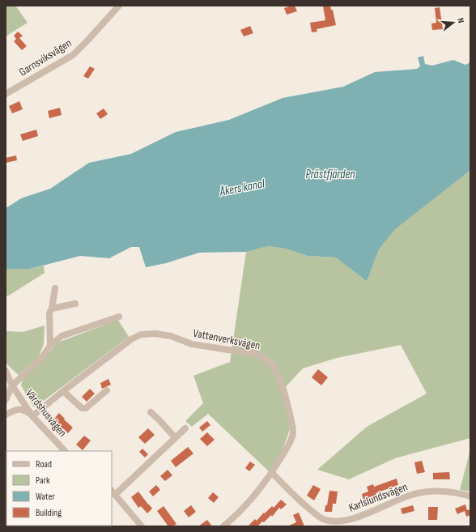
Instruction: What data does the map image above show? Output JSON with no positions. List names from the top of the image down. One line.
{"streets":{"street":["Garnsviksvägen","Vattenverksvägen","Värdshusvägen","Karlslundsvägen"]},"crossings":[["Vattenverksvägen","Värdshusvägen"],["Vattenverksvägen","Karlslundsvägen"]],"water":["Prästfjärden","Åkers kanal"],"legend":["Road","Park","Water","Building"],"north":"right"}
